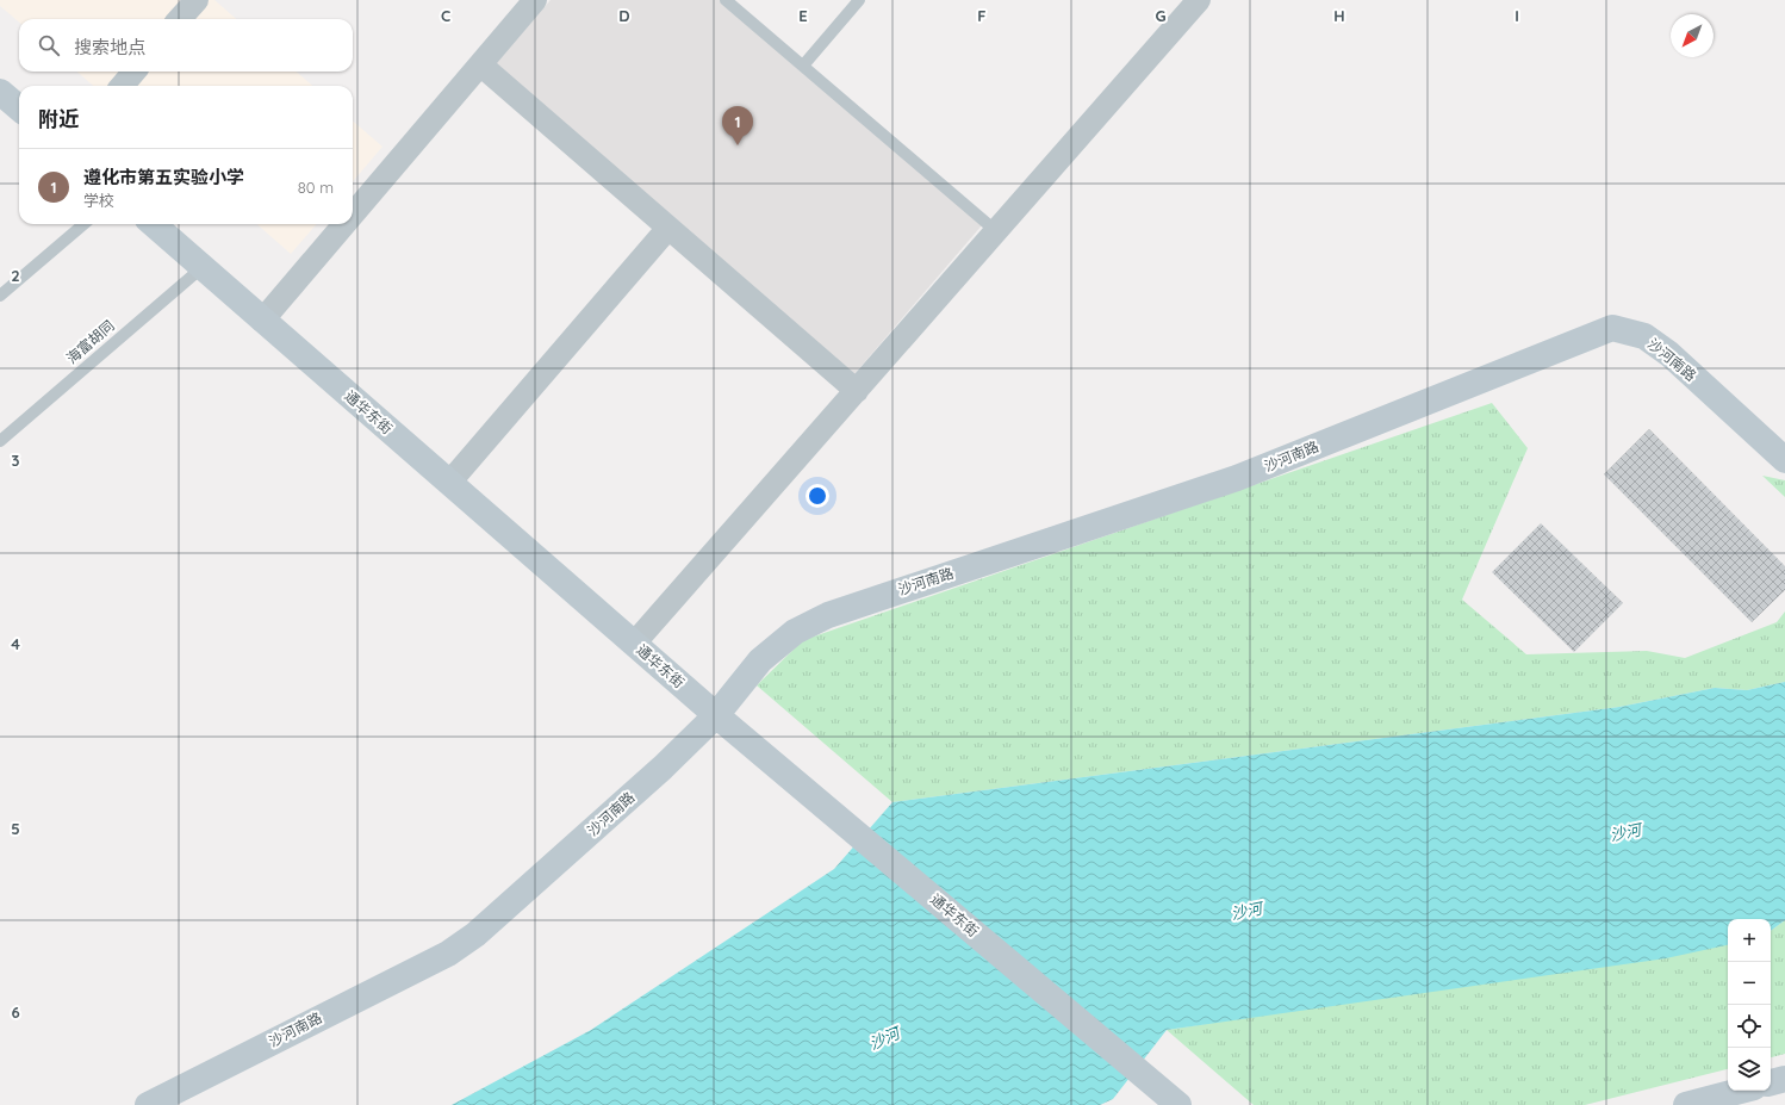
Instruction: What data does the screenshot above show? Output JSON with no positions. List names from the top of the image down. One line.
{"streets":{"street":["沙河南路","通华东街"],"lane":["海富胡同"]},"crossings":[["海富胡同","通华东街"],["沙河南路","通华东街"]],"water":["沙河"],"north":"bottom left","page":{"search":"搜索地点","heading":"附近","pins":"1","list":[{"mark":"1","name":"遵化市第五实验小学","note":"学校","value":"80 m"}],"map_buttons":["+","−"]},"grid":{"columns":["C","D","E","F","G","H","I"],"rows":["2","3","4","5","6"]}}
